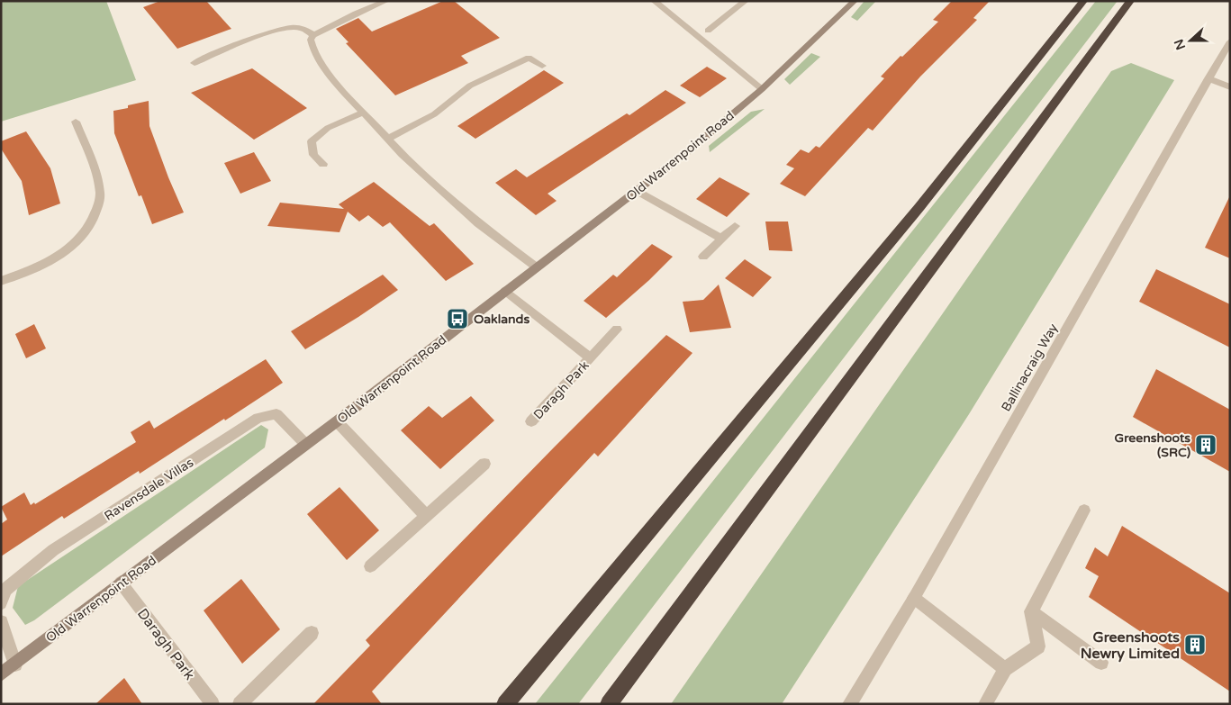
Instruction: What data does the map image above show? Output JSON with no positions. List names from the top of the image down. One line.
{"streets":{"street":["Old Warrenpoint Road","Ballinacraig Way","Daragh Park","Ravensdale Villas"]},"crossings":[["Old Warrenpoint Road","Daragh Park"],["Old Warrenpoint Road","Ravensdale Villas"]],"places":{"bus stop":["Oaklands"],"building":["Greenshoots (SRC)","Greenshoots Newry Limited"]},"north":"left"}
